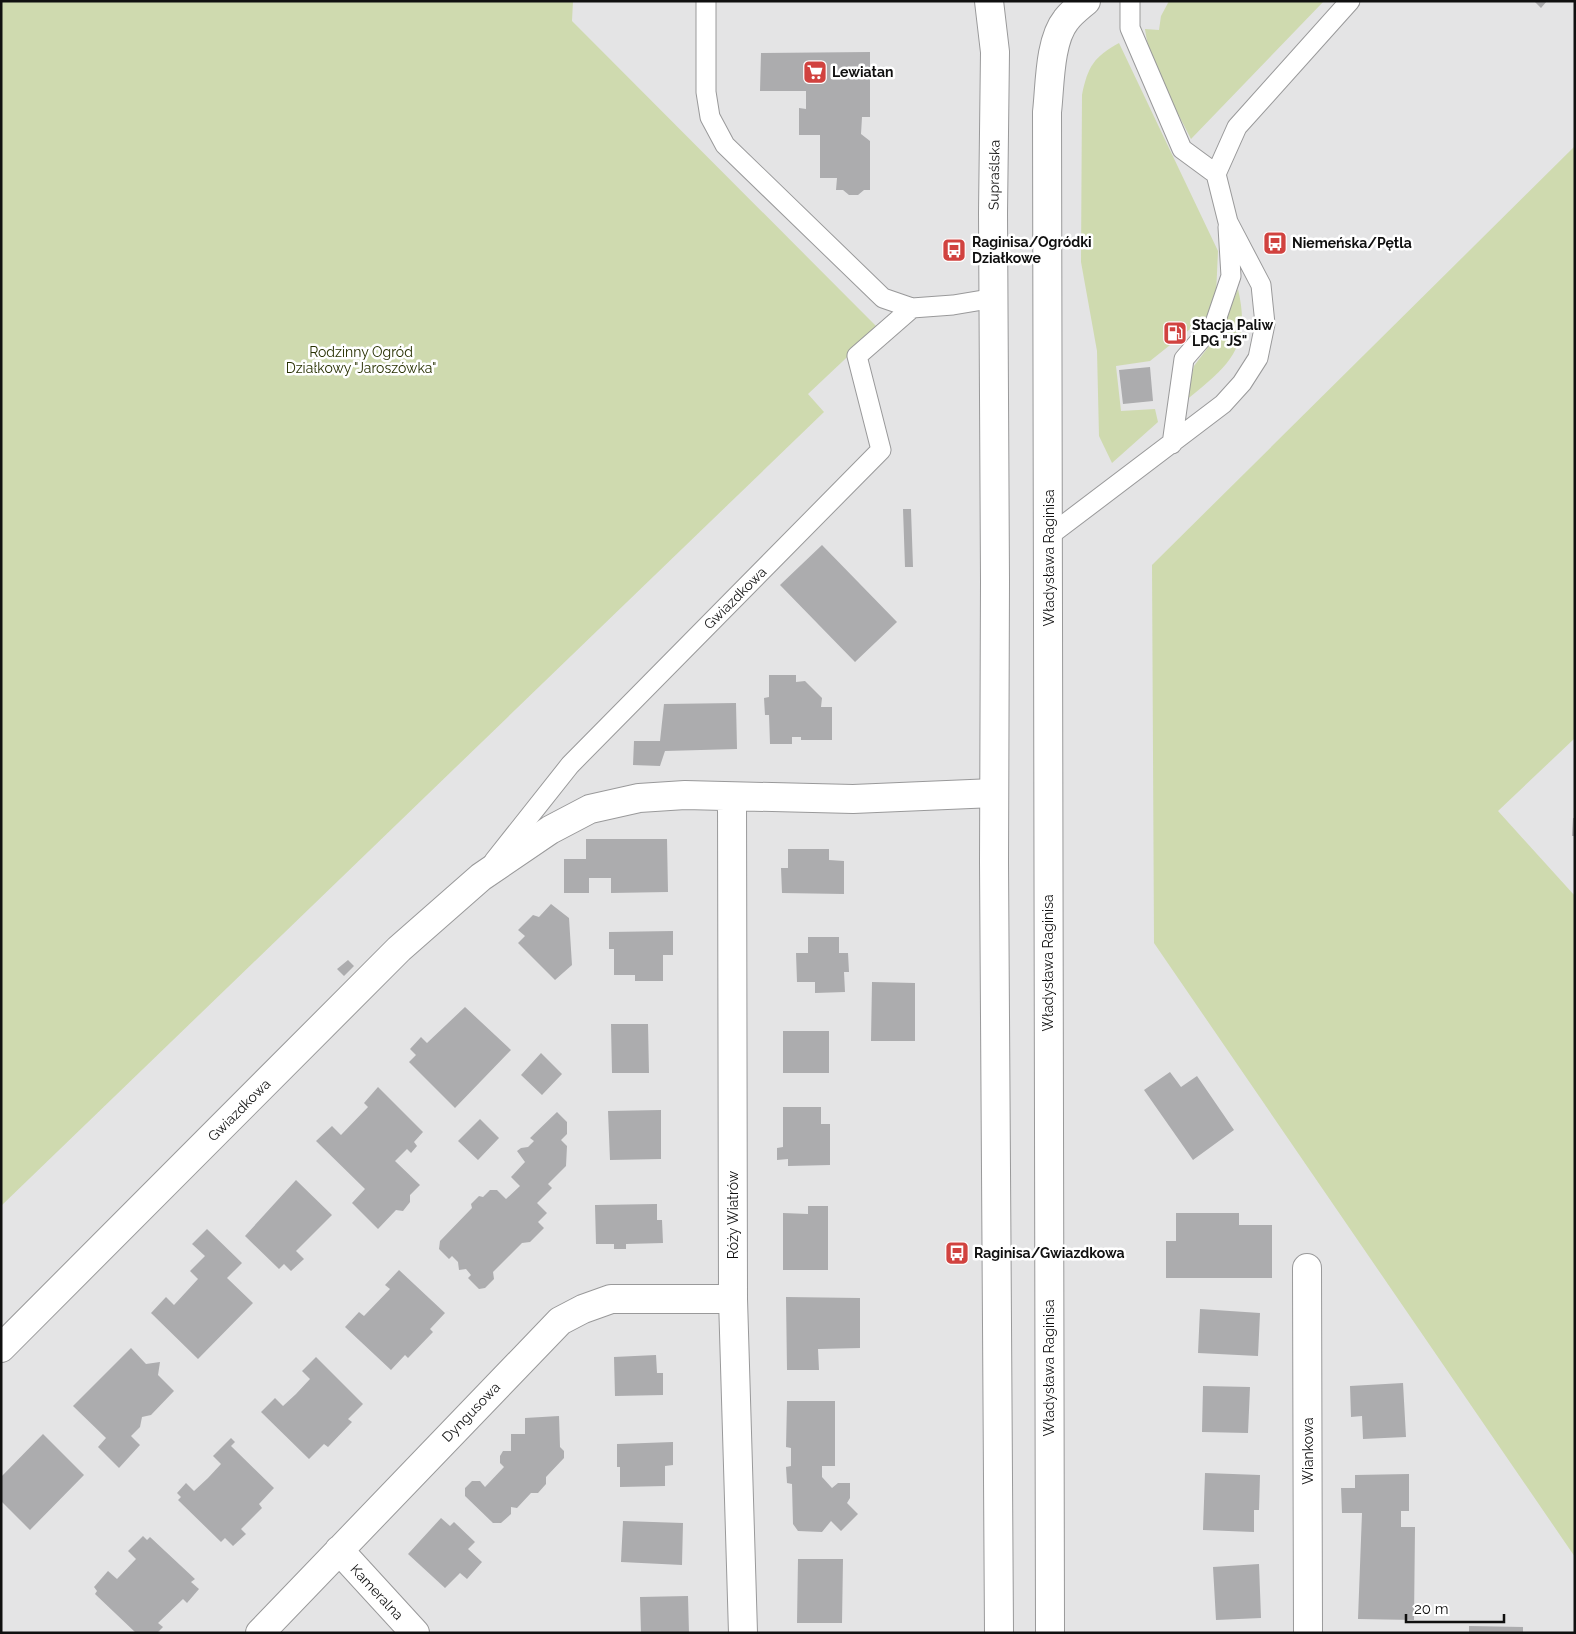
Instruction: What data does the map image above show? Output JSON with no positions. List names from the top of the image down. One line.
{"streets":{"main road":["Supraślska","Władysława Raginisa","Gwiazdkowa","Róży Wiatrów","Dyngusowa","Wiankowa","Kameralna"]},"crossings":[["Supraślska","Gwiazdkowa"],["Gwiazdkowa","Róży Wiatrów"],["Róży Wiatrów","Dyngusowa"],["Dyngusowa","Kameralna"]],"parks":["Rodzinny Ogród Działkowy \"Jaroszówka\""],"places":{"supermarket":["Lewiatan"],"bus stop":["Niemeńska/Pętla","Raginisa/Ogródki Działkowe","Raginisa/Gwiazdkowa"],"fuel station":["Stacja Paliw LPG \"JS\""]},"scale_bar":"20 m"}
